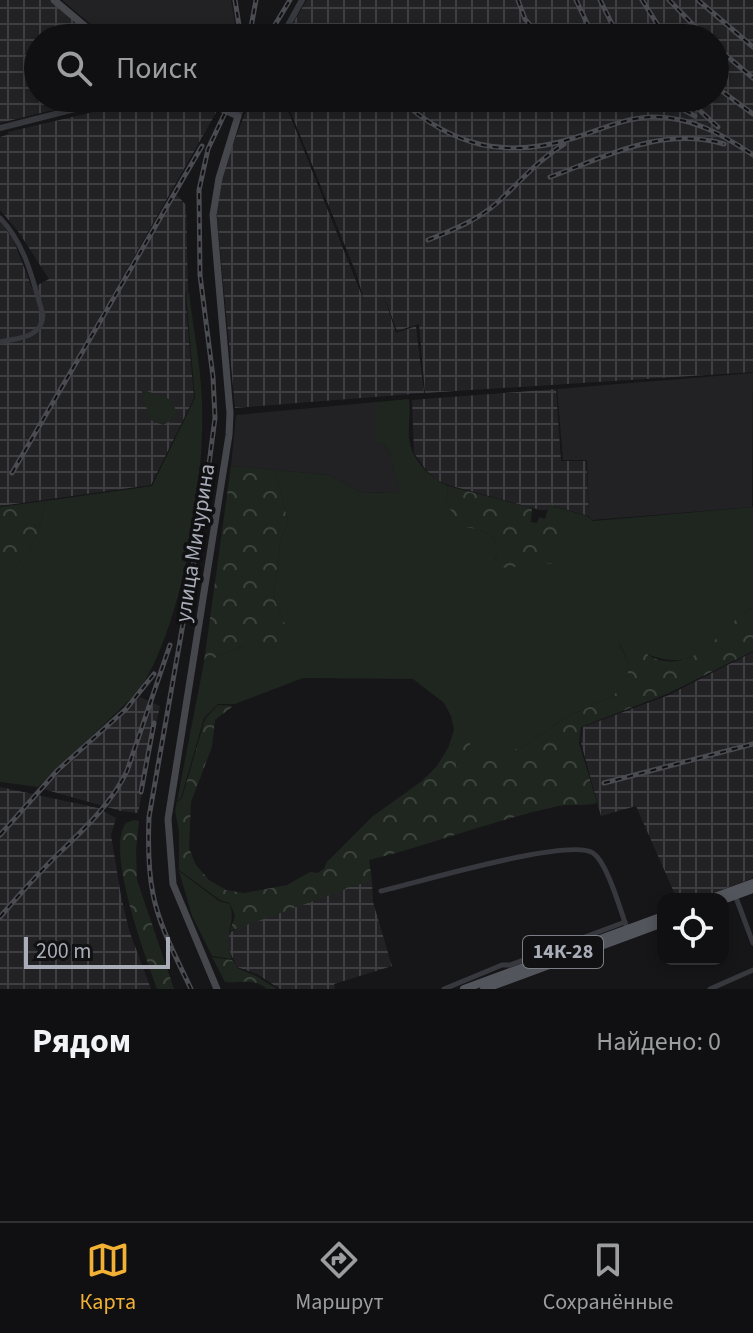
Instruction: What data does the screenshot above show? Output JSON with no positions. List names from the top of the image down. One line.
{"streets":{"main road":["улица Мичурина","14К-28"]},"scale_bar":"200 m","page":{"search":"Поиск","scale":"200 m","heading":["Рядом","Найдено: 0"],"nav":["Карта","Маршрут","Сохранённые"]}}
